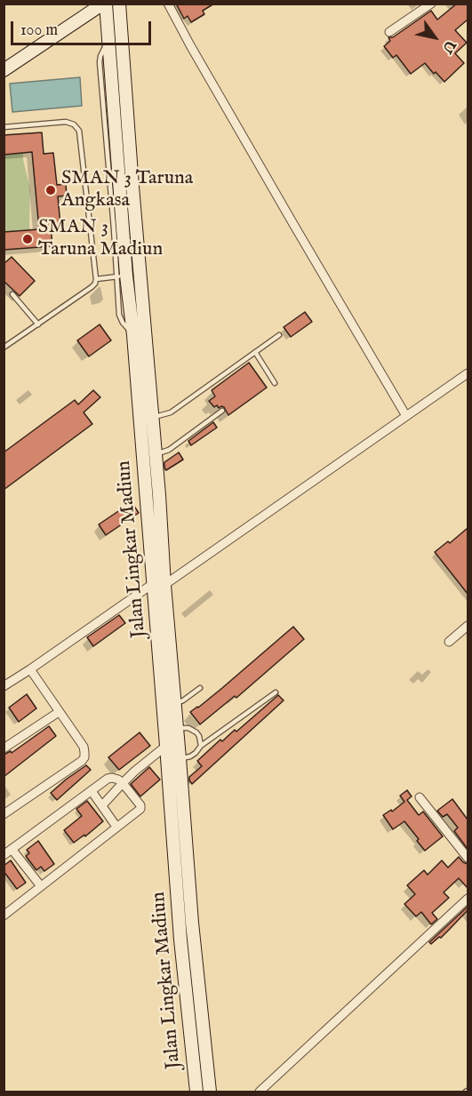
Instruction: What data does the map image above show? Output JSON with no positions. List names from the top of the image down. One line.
{"streets":{"main road":["Jalan Lingkar Madiun"]},"places":["SMAN 3 Taruna Angkasa","SMAN 3 Taruna Madiun"],"scale_bar":"100 m","north":"bottom right"}
